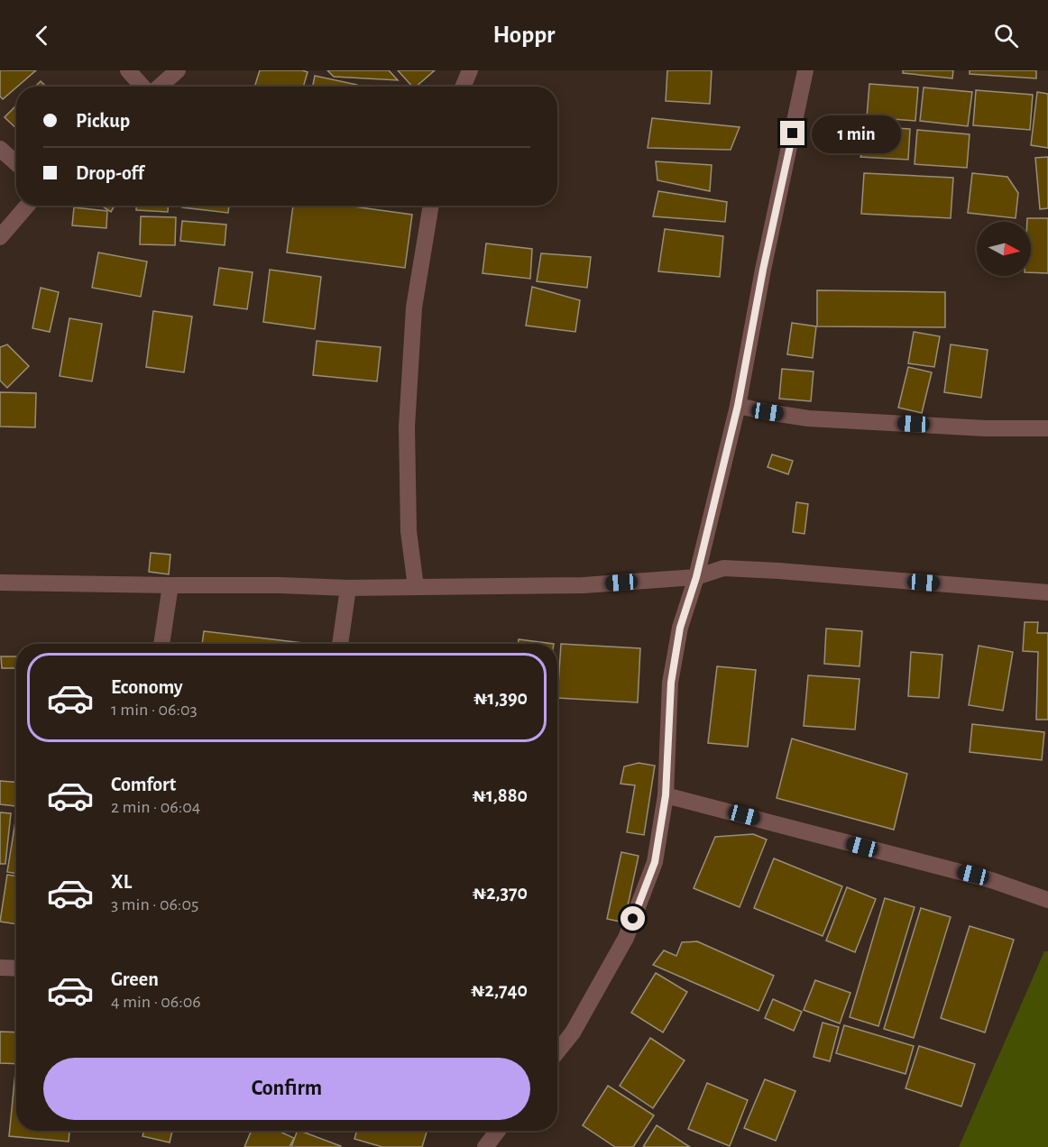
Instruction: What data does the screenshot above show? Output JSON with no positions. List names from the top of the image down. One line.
{"north":"right","page":{"header":"Hoppr","banner":["Pickup","Drop-off"],"bubble":"1 min","list":[{"name":"Economy","note":"1 min · 06:03","value":"₦1,390"},{"name":"Comfort","note":"2 min · 06:04","value":"₦1,880"},{"name":"XL","note":"3 min · 06:05","value":"₦2,370"},{"name":"Green","note":"4 min · 06:06","value":"₦2,740"}],"buttons":"Confirm"}}
